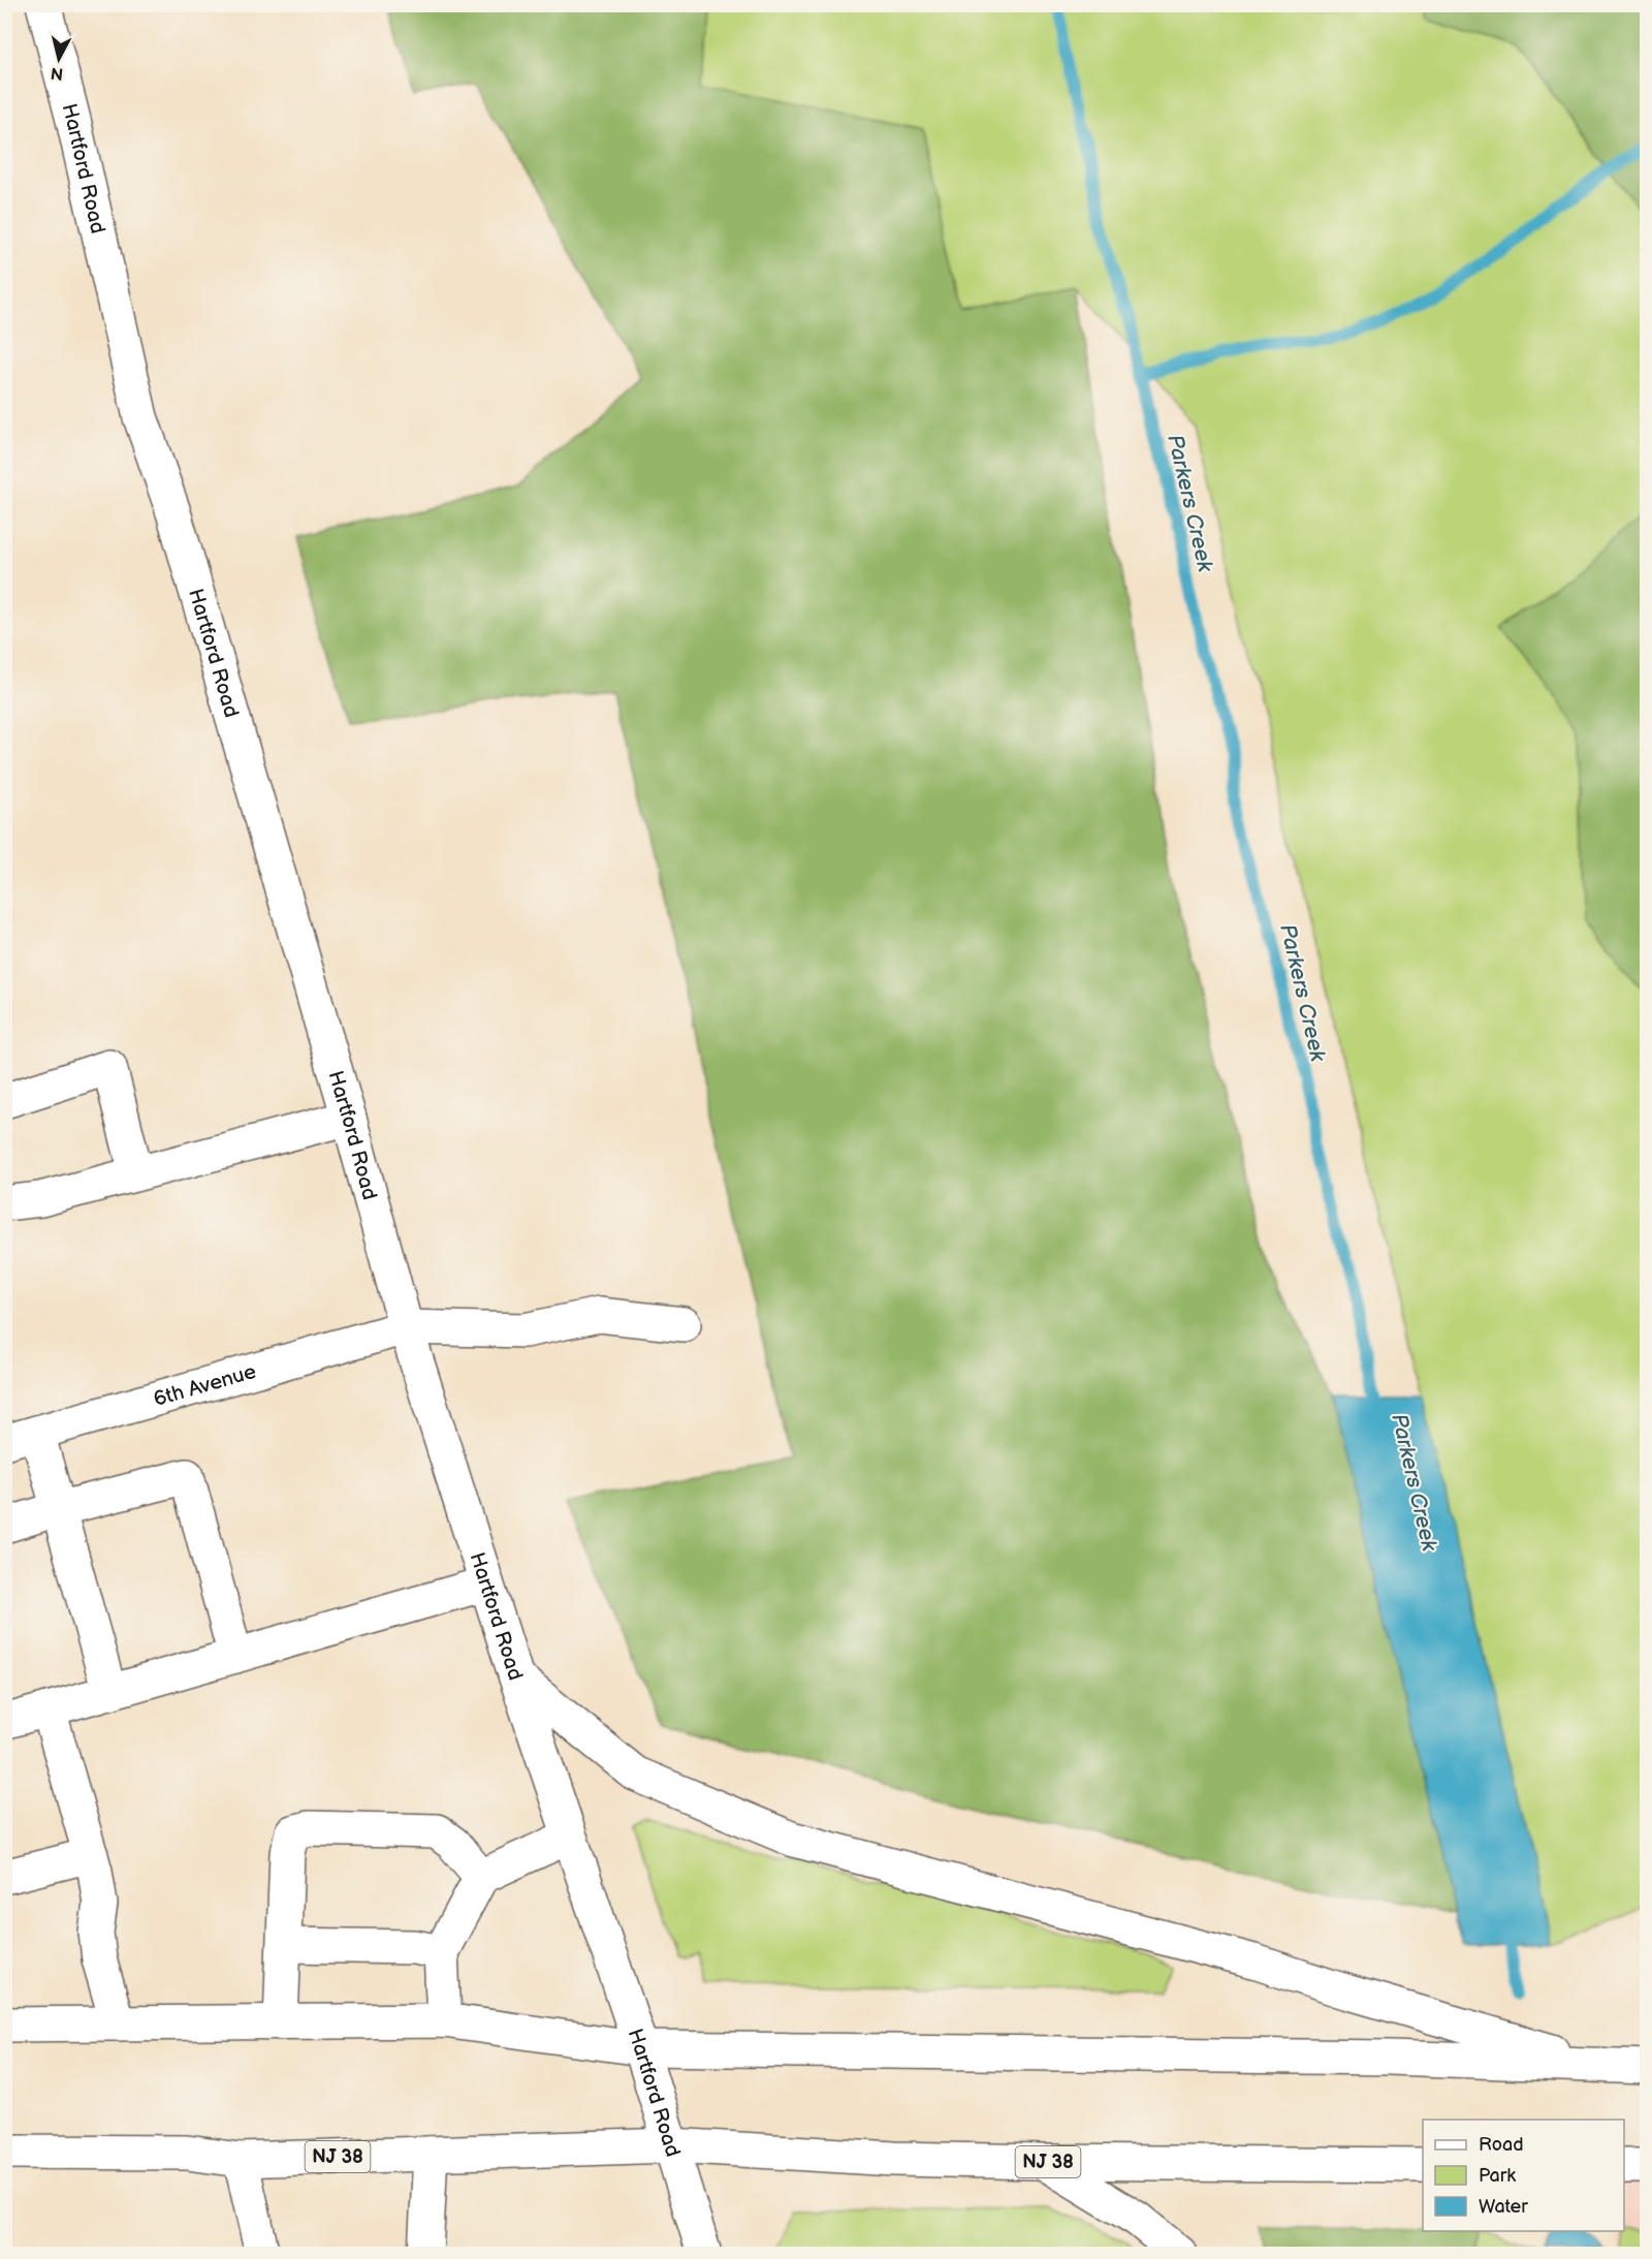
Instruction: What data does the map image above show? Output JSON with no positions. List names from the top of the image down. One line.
{"streets":{"main road":["Hartford Road","6th Avenue","NJ 38"]},"crossings":[["Hartford Road","6th Avenue"],["Hartford Road","NJ 38"]],"water":["Parkers Creek"],"legend":["Road","Park","Water"],"north":"bottom"}
